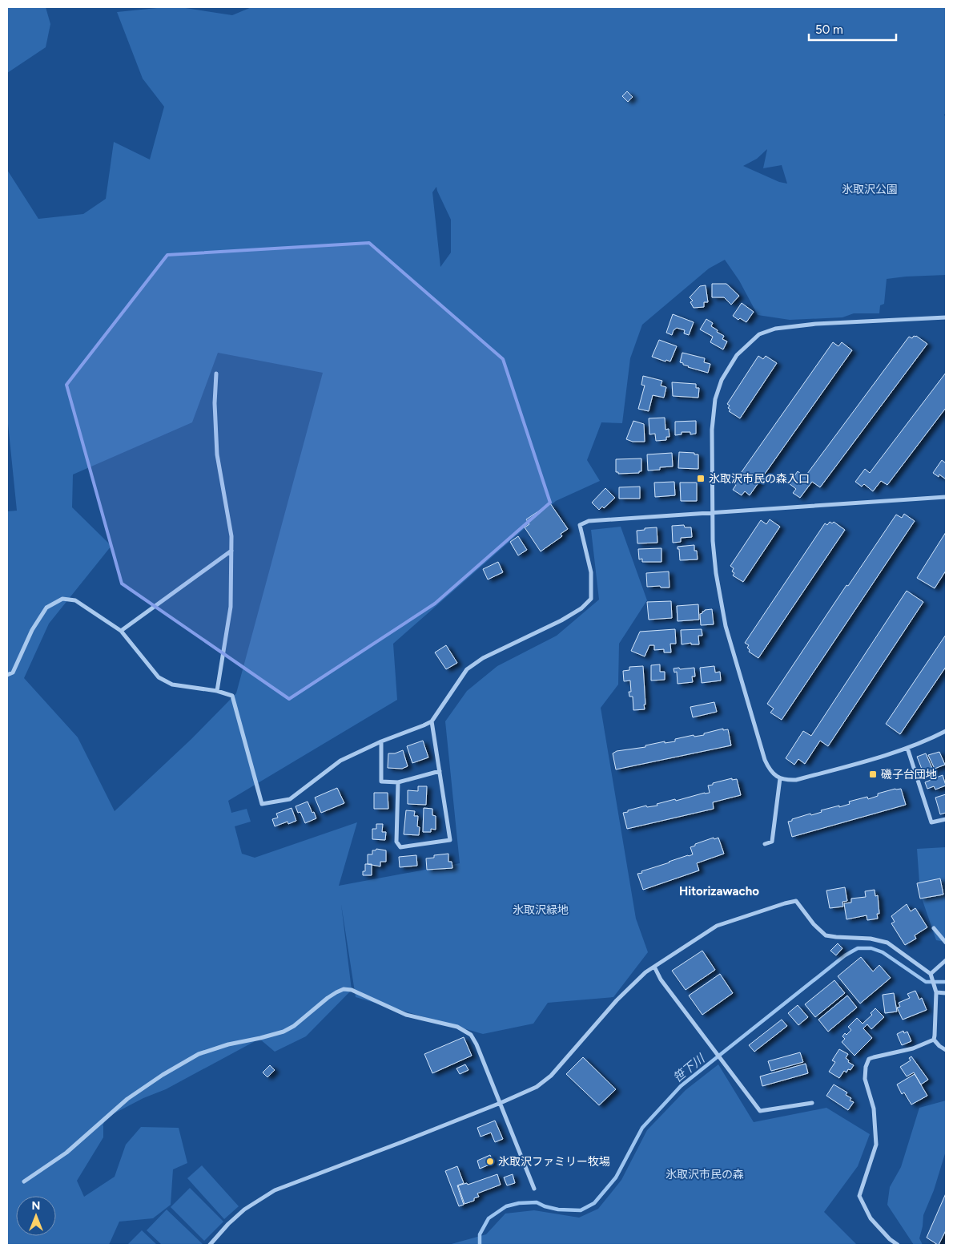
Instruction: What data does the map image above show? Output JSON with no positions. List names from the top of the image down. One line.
{"districts":["Hitorizawacho"],"water":["笹下川"],"parks":["氷取沢公園","氷取沢緑地","氷取沢市民の森"],"places":{"transit":["氷取沢市民の森入口","磯子台団地"],"other":["氷取沢ファミリー牧場"]},"scale_bar":"50 m","north":"top"}
